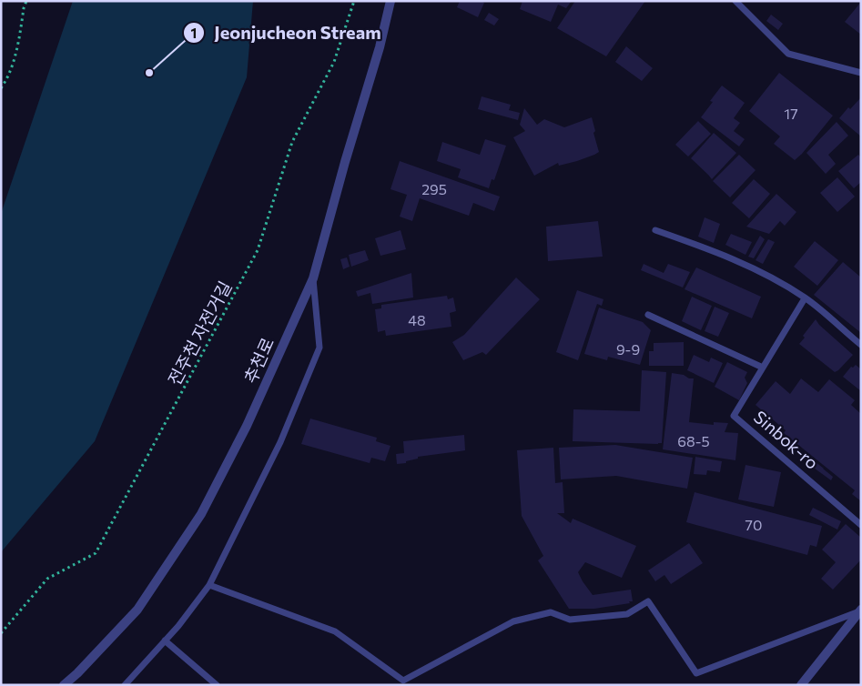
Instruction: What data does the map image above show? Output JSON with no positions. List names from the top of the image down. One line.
{"streets":{"street":["추천로"],"lane":["Sinbok-ro"],"path":["전주천 자전거길"]},"places":["Jeonjucheon Stream"],"house_numbers":["17","295","48","9-9","68-5","70"]}
